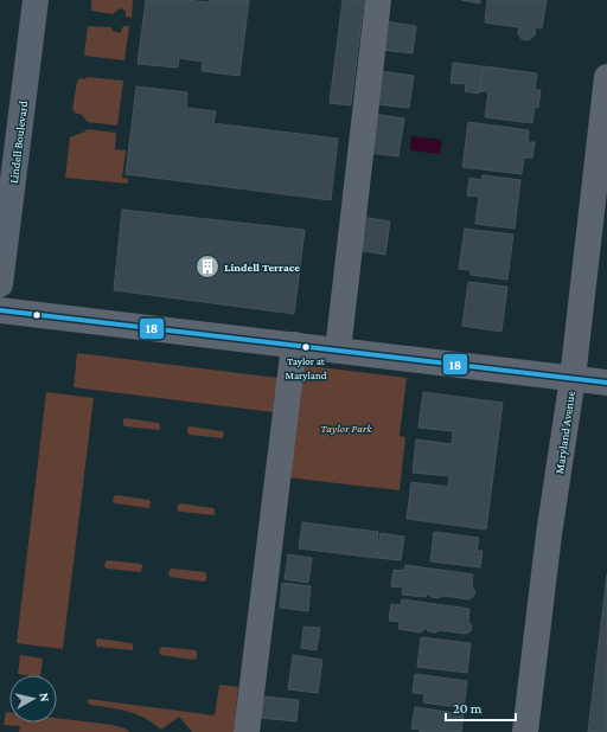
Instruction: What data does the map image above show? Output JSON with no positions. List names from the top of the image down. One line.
{"streets":{"main road":["Lindell Boulevard"],"street":["Maryland Avenue"]},"parks":["Taylor Park"],"places":{"building":["Lindell Terrace"],"other":["Taylor at Maryland"]},"lines":["transit line 18"],"scale_bar":"20 m","north":"right"}
